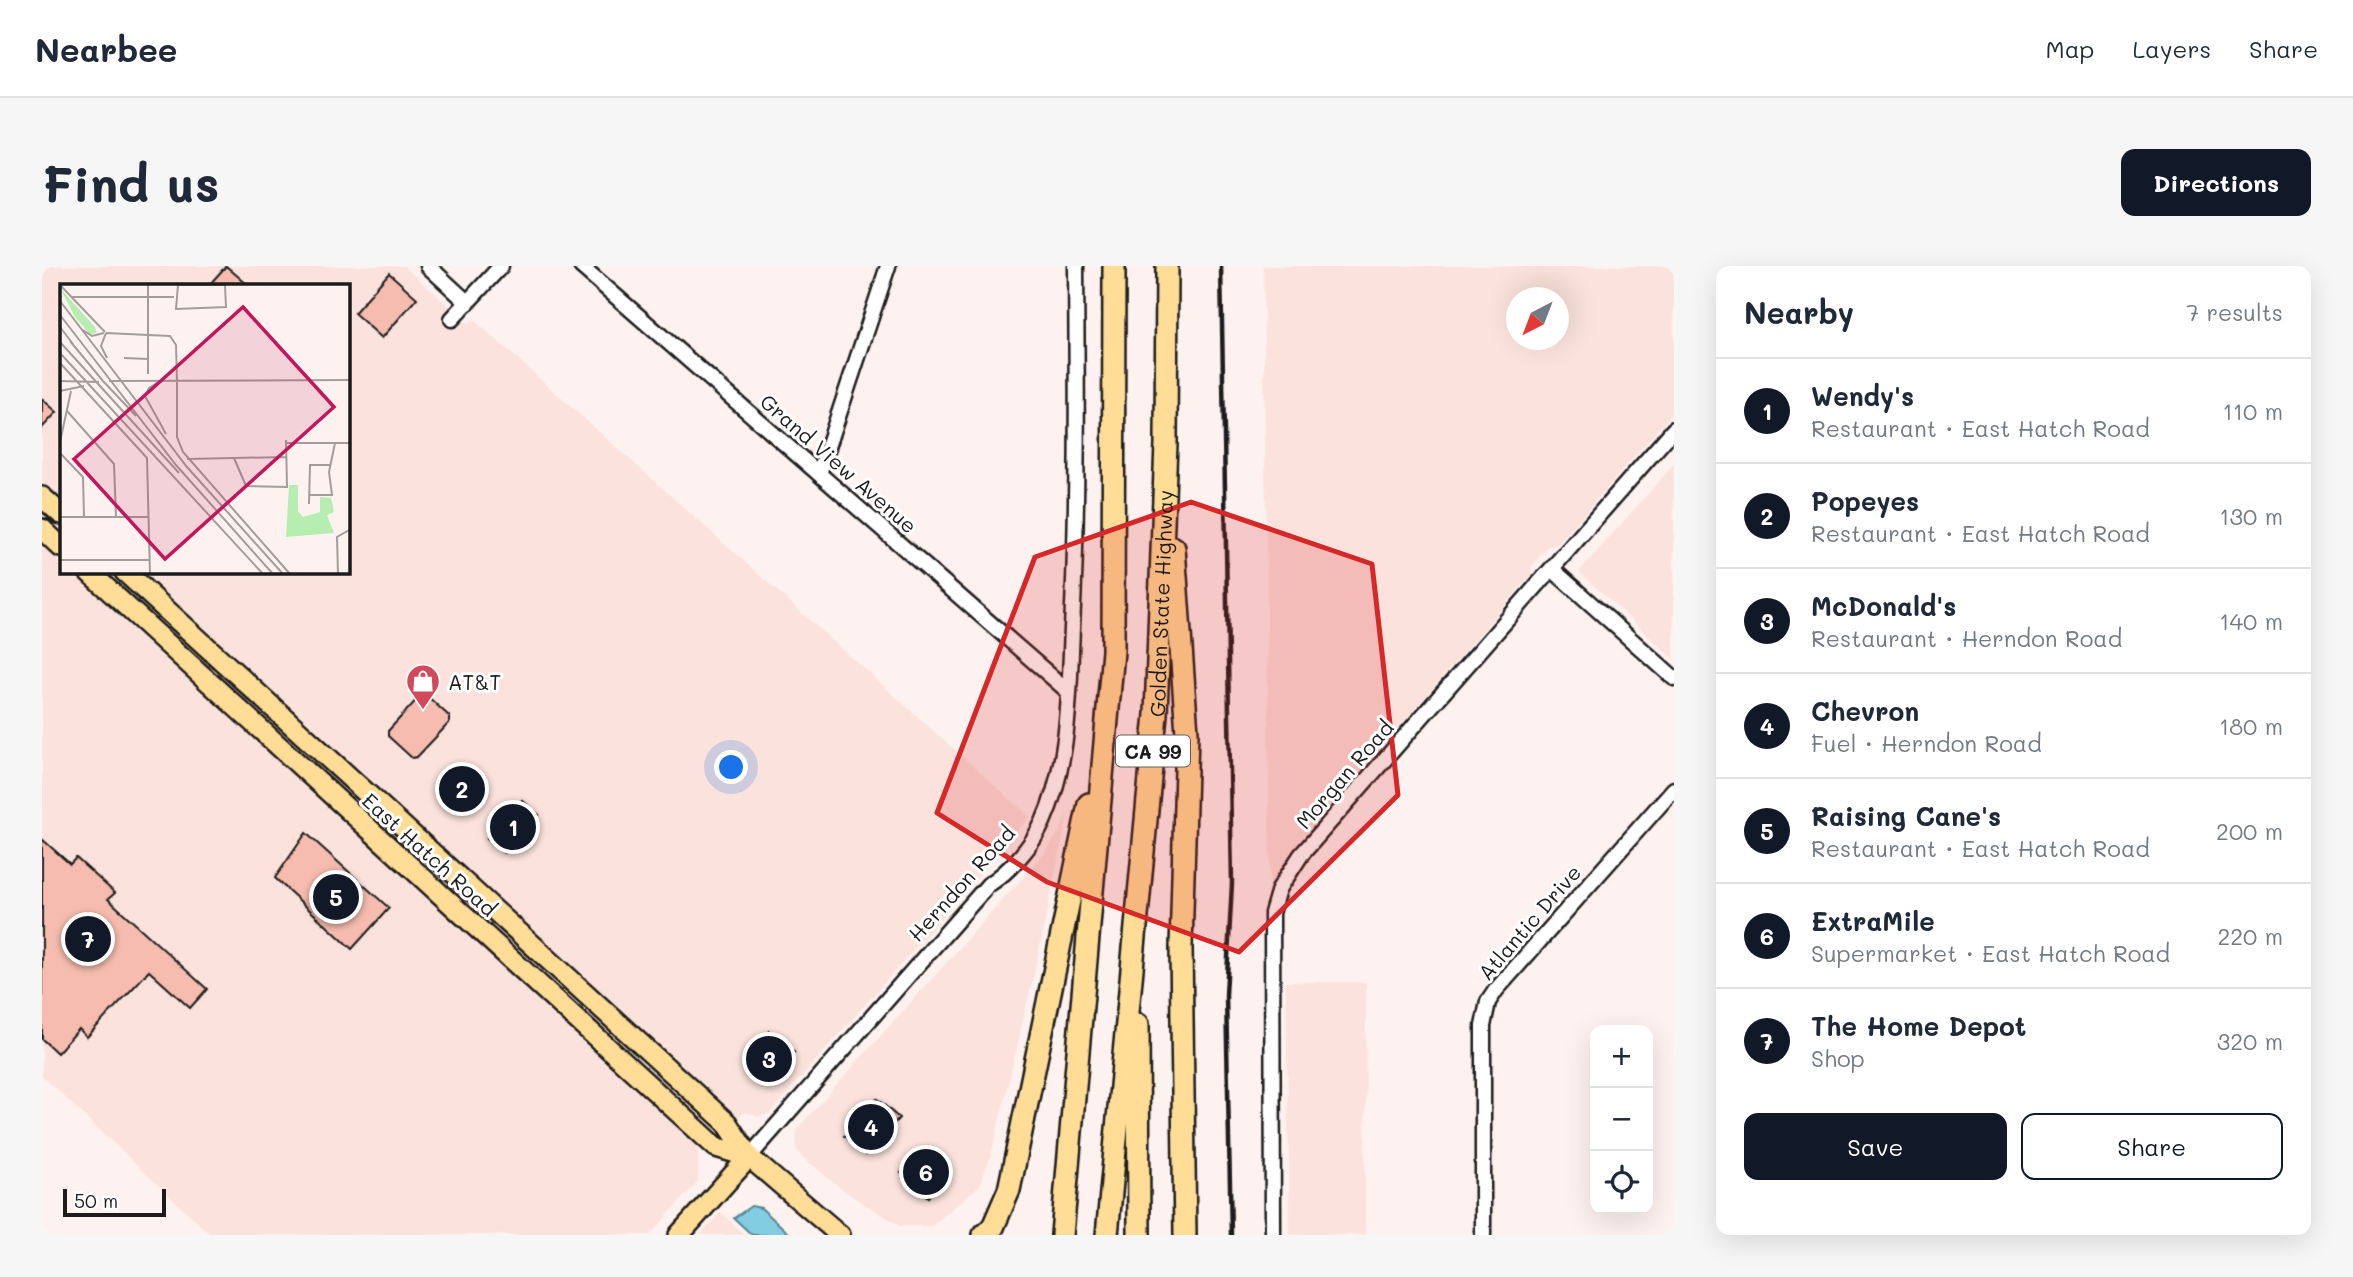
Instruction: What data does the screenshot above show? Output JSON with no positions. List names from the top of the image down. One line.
{"streets":{"highway":["Golden State Highway","CA 99"],"main road":["East Hatch Road","Herndon Road"],"street":["Grand View Avenue","Morgan Road","Atlantic Drive"]},"crossings":[["Grand View Avenue","Herndon Road"],["East Hatch Road","Herndon Road"]],"places":{"shop":["AT&T"]},"scale_bar":"50 m","north":"bottom left","page":{"header":"Nearbee","nav":["Map","Layers","Share"],"buttons":["Directions",["Save","Share"]],"title":"Find us","heading":["Nearby","7 results"],"list":[{"mark":"1","name":"Wendy's","note":"Restaurant · East Hatch Road","value":"110 m"},{"mark":"2","name":"Popeyes","note":"Restaurant · East Hatch Road","value":"130 m"},{"mark":"3","name":"McDonald's","note":"Restaurant · Herndon Road","value":"140 m"},{"mark":"4","name":"Chevron","note":"Fuel · Herndon Road","value":"180 m"},{"mark":"5","name":"Raising Cane's","note":"Restaurant · East Hatch Road","value":"200 m"},{"mark":"6","name":"ExtraMile","note":"Supermarket · East Hatch Road","value":"220 m"},{"mark":"7","name":"The Home Depot","note":"Shop","value":"320 m"}],"pins":["2","1","5","7","3","4","6"],"map_buttons":["+","−"],"scale":"50 m"}}
